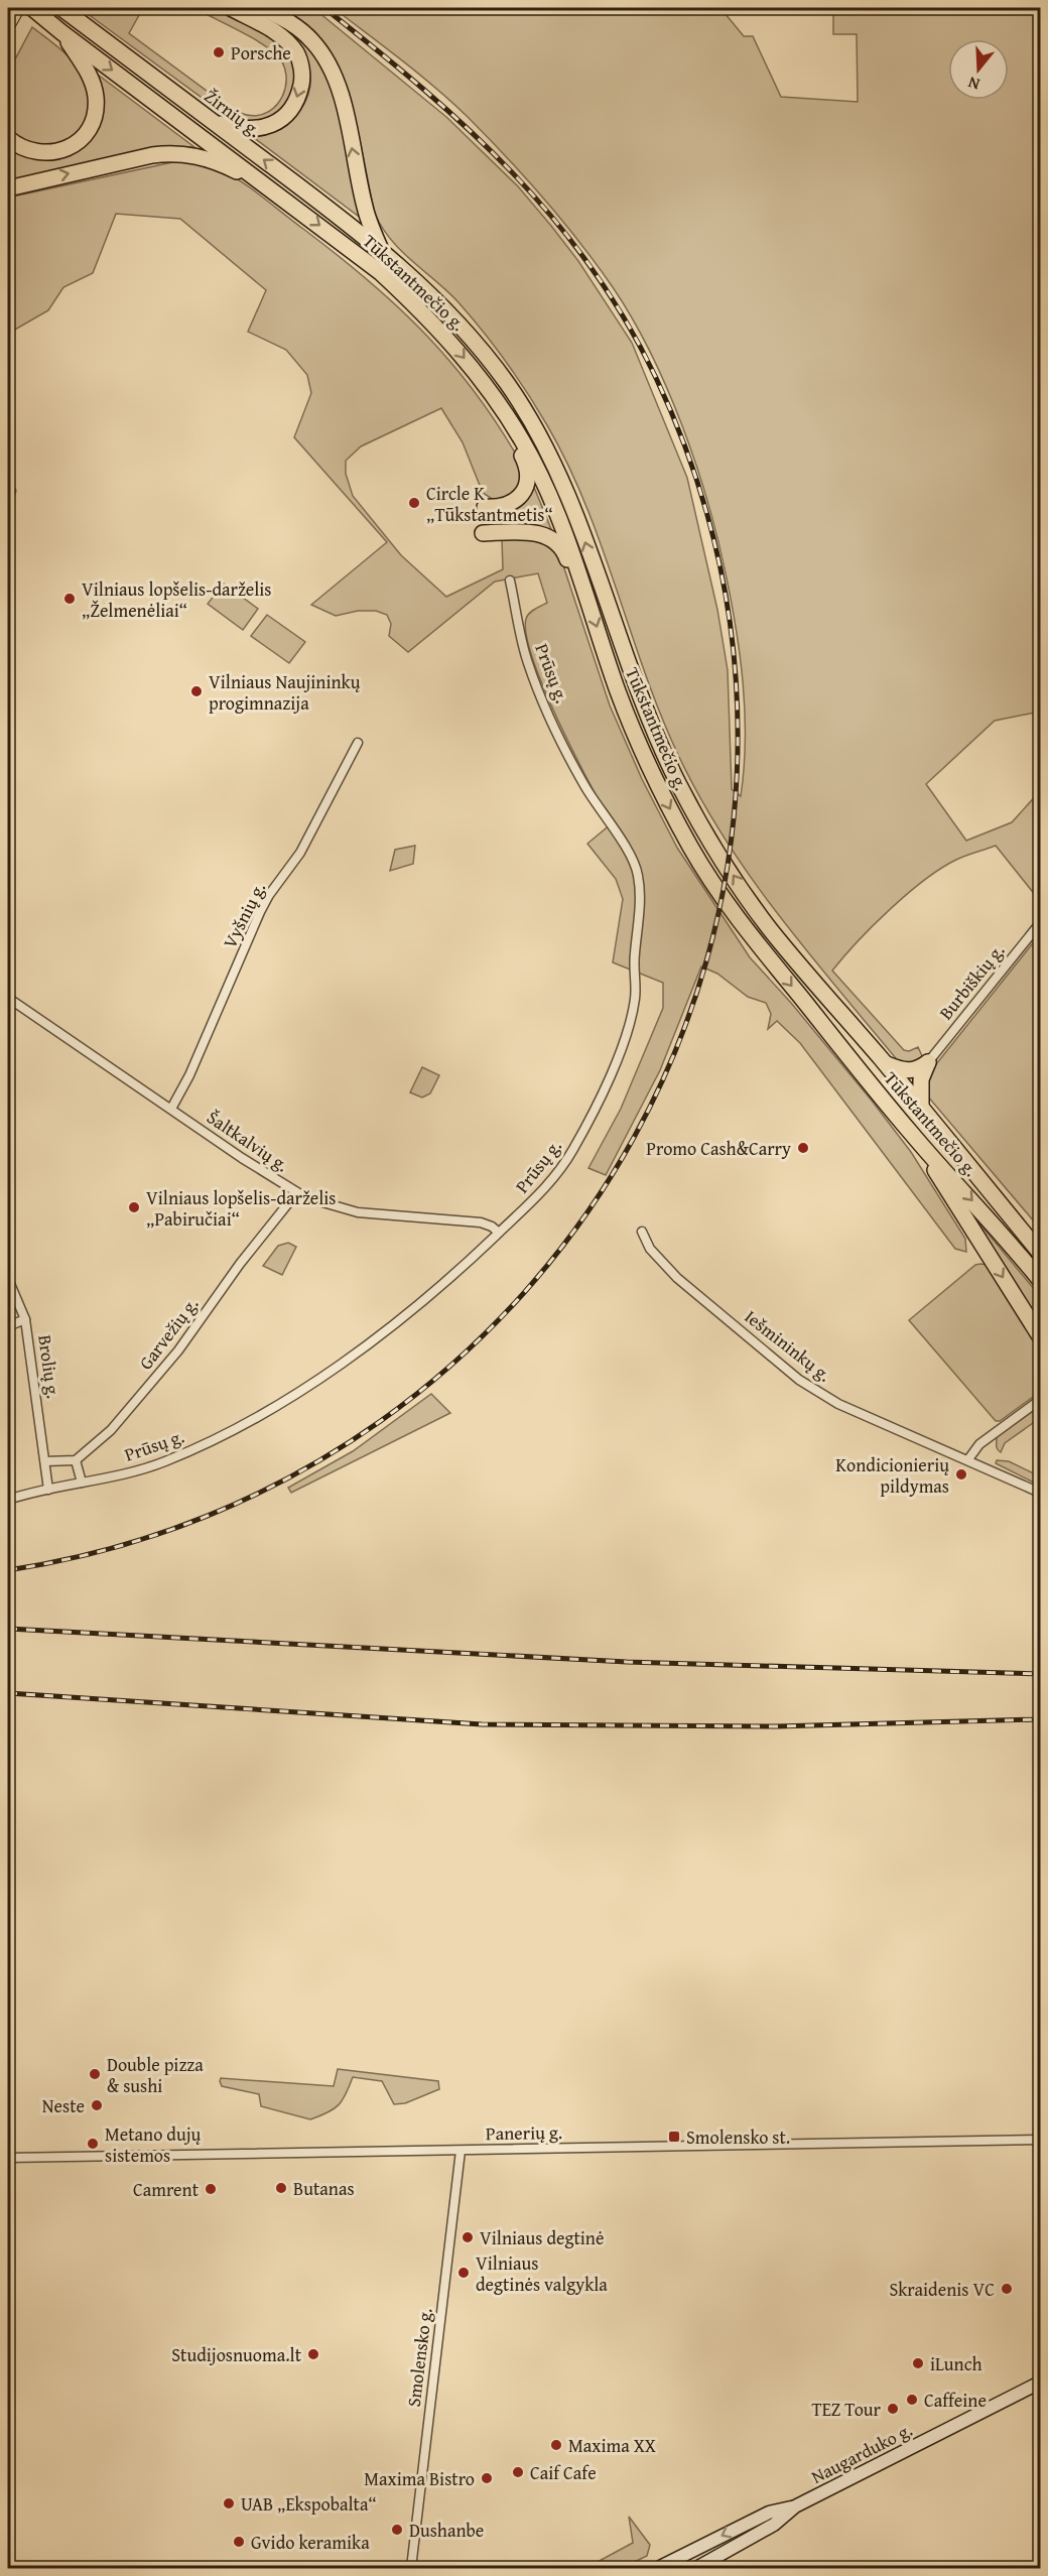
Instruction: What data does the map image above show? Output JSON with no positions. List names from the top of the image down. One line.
{"streets":{"highway":["Žirnių g.","Tūkstantmečio g."],"main road":["Naugarduko g."],"street":["Prūsų g.","Vyšnių g.","Burbiškių g.","Šaltkalvių g.","Garvežių g.","Iešmininkų g.","Brolių g.","Panerių g.","Smolensko g."]},"crossings":[["Žirnių g.","Tūkstantmečio g."],["Prūsų g.","Šaltkalvių g."],["Prūsų g.","Brolių g."],["Vyšnių g.","Šaltkalvių g."],["Šaltkalvių g.","Garvežių g."],["Panerių g.","Smolensko g."]],"places":{"other":["Porsche","Circle K „Tūkstantmetis“","Vilniaus lopšelis-darželis „Želmenėliai“","Vilniaus Naujininkų progimnazija","Promo Cash&Carry","Vilniaus lopšelis-darželis „Pabiručiai“","Kondicionierių pildymas","Double pizza & sushi","Neste","Metano dujų sistemos","Butanas","Camrent","Vilniaus degtinė","Vilniaus degtinės valgykla","Skraidenis VC","Studijosnuoma.lt","iLunch","Caffeine","TEZ Tour","Maxima XX","Caif Cafe","Maxima Bistro","UAB „Ekspobalta“","Dushanbe","Gvido keramika"],"transit":["Smolensko st."]},"north":"bottom"}
